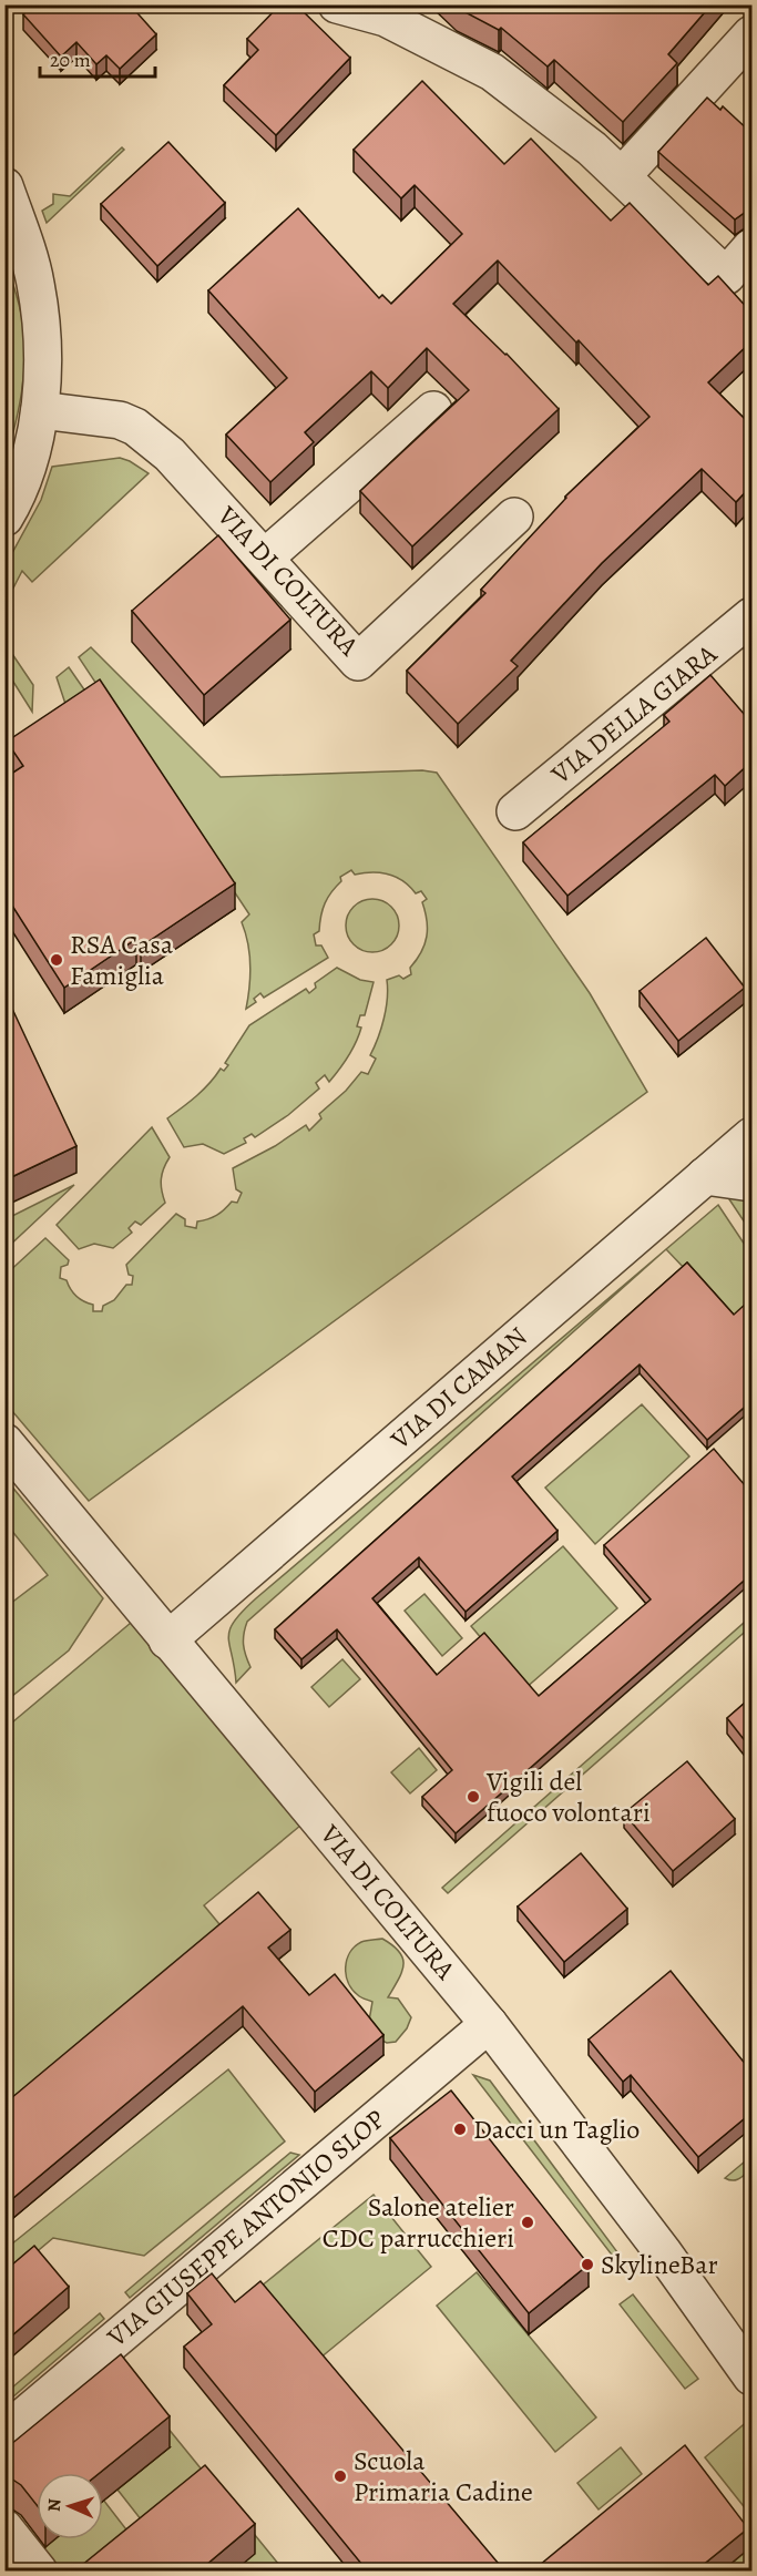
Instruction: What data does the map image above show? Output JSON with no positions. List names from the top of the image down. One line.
{"streets":{"street":["VIA DI COLTURA","VIA DELLA GIARA","VIA DI CAMAN","VIA GIUSEPPE ANTONIO SLOP"]},"crossings":[["VIA DI COLTURA","VIA DI CAMAN"],["VIA DI COLTURA","VIA GIUSEPPE ANTONIO SLOP"]],"places":["RSA Casa Famiglia","Vigili del fuoco volontari","Dacci un Taglio","Salone atelier CDC parrucchieri","SkylineBar","Scuola Primaria Cadine"],"scale_bar":"20 m","north":"left"}
